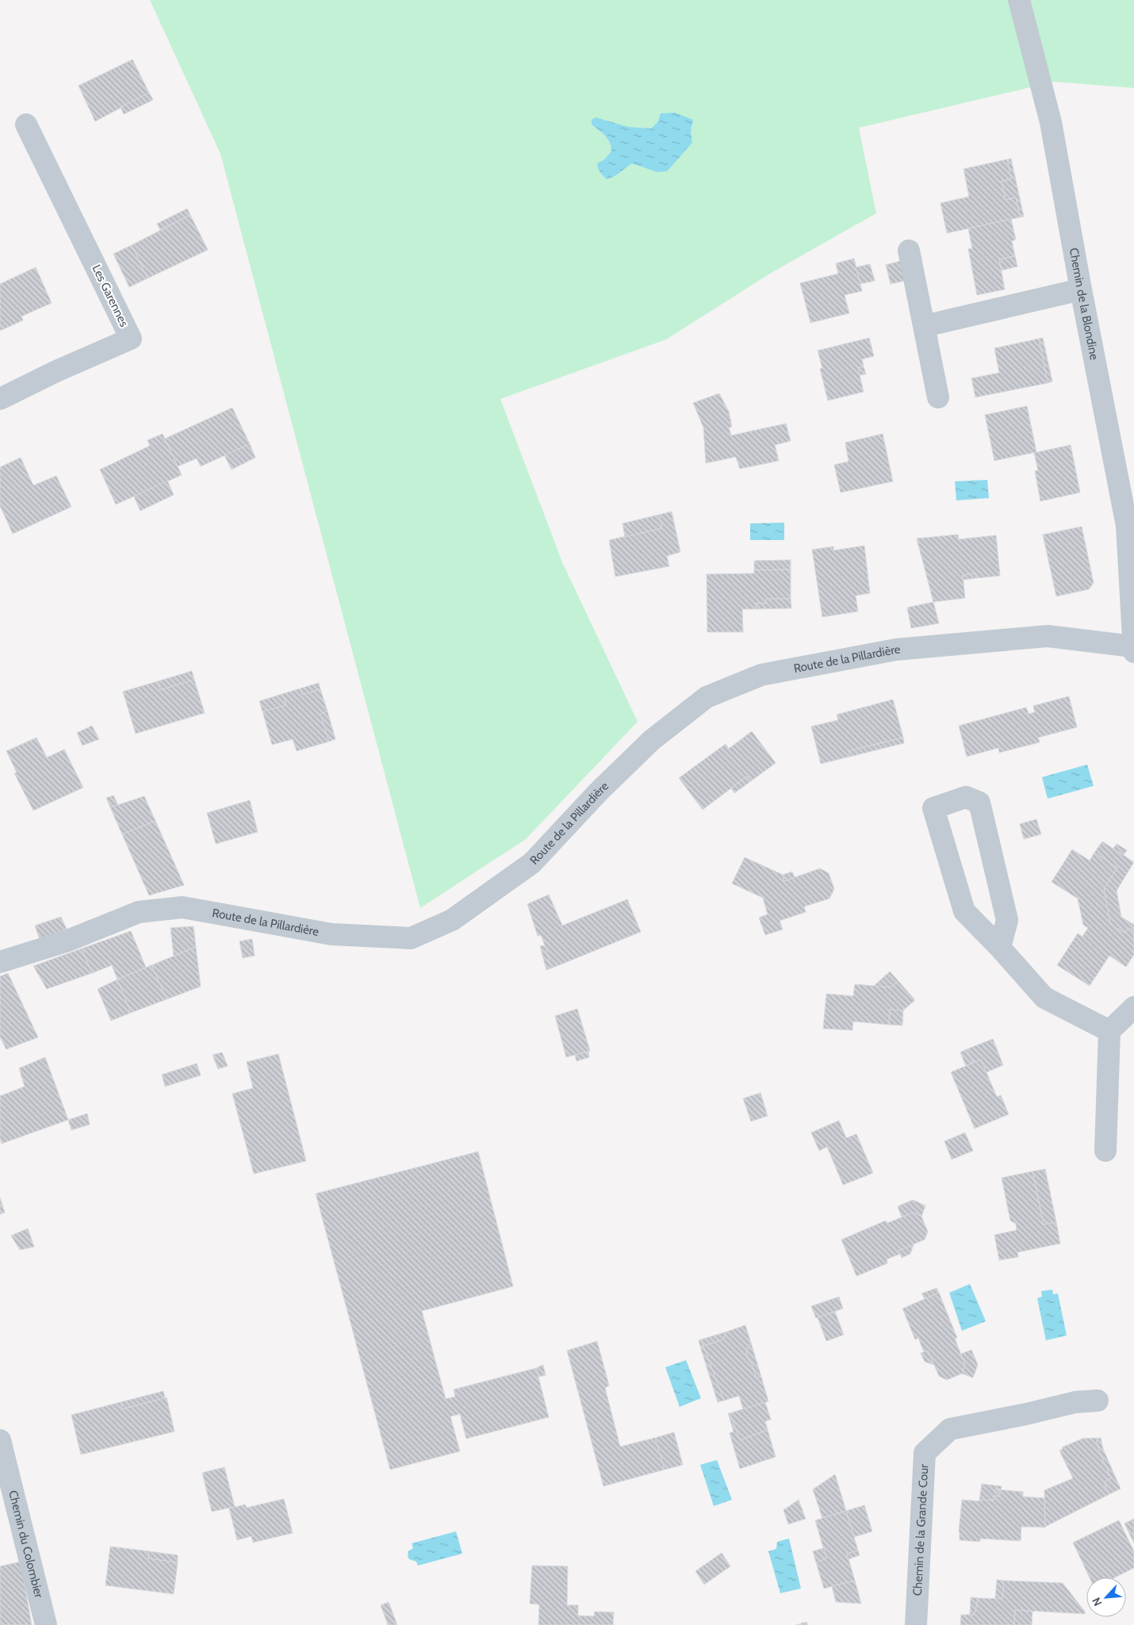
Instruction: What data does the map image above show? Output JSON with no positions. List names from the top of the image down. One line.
{"streets":{"street":["Les Garennes","Chemin de la Blondine","Route de la Pillardière","Chemin de la Grande Cour","Chemin du Colombier"]},"crossings":[["Chemin de la Blondine","Route de la Pillardière"]],"north":"bottom left"}
